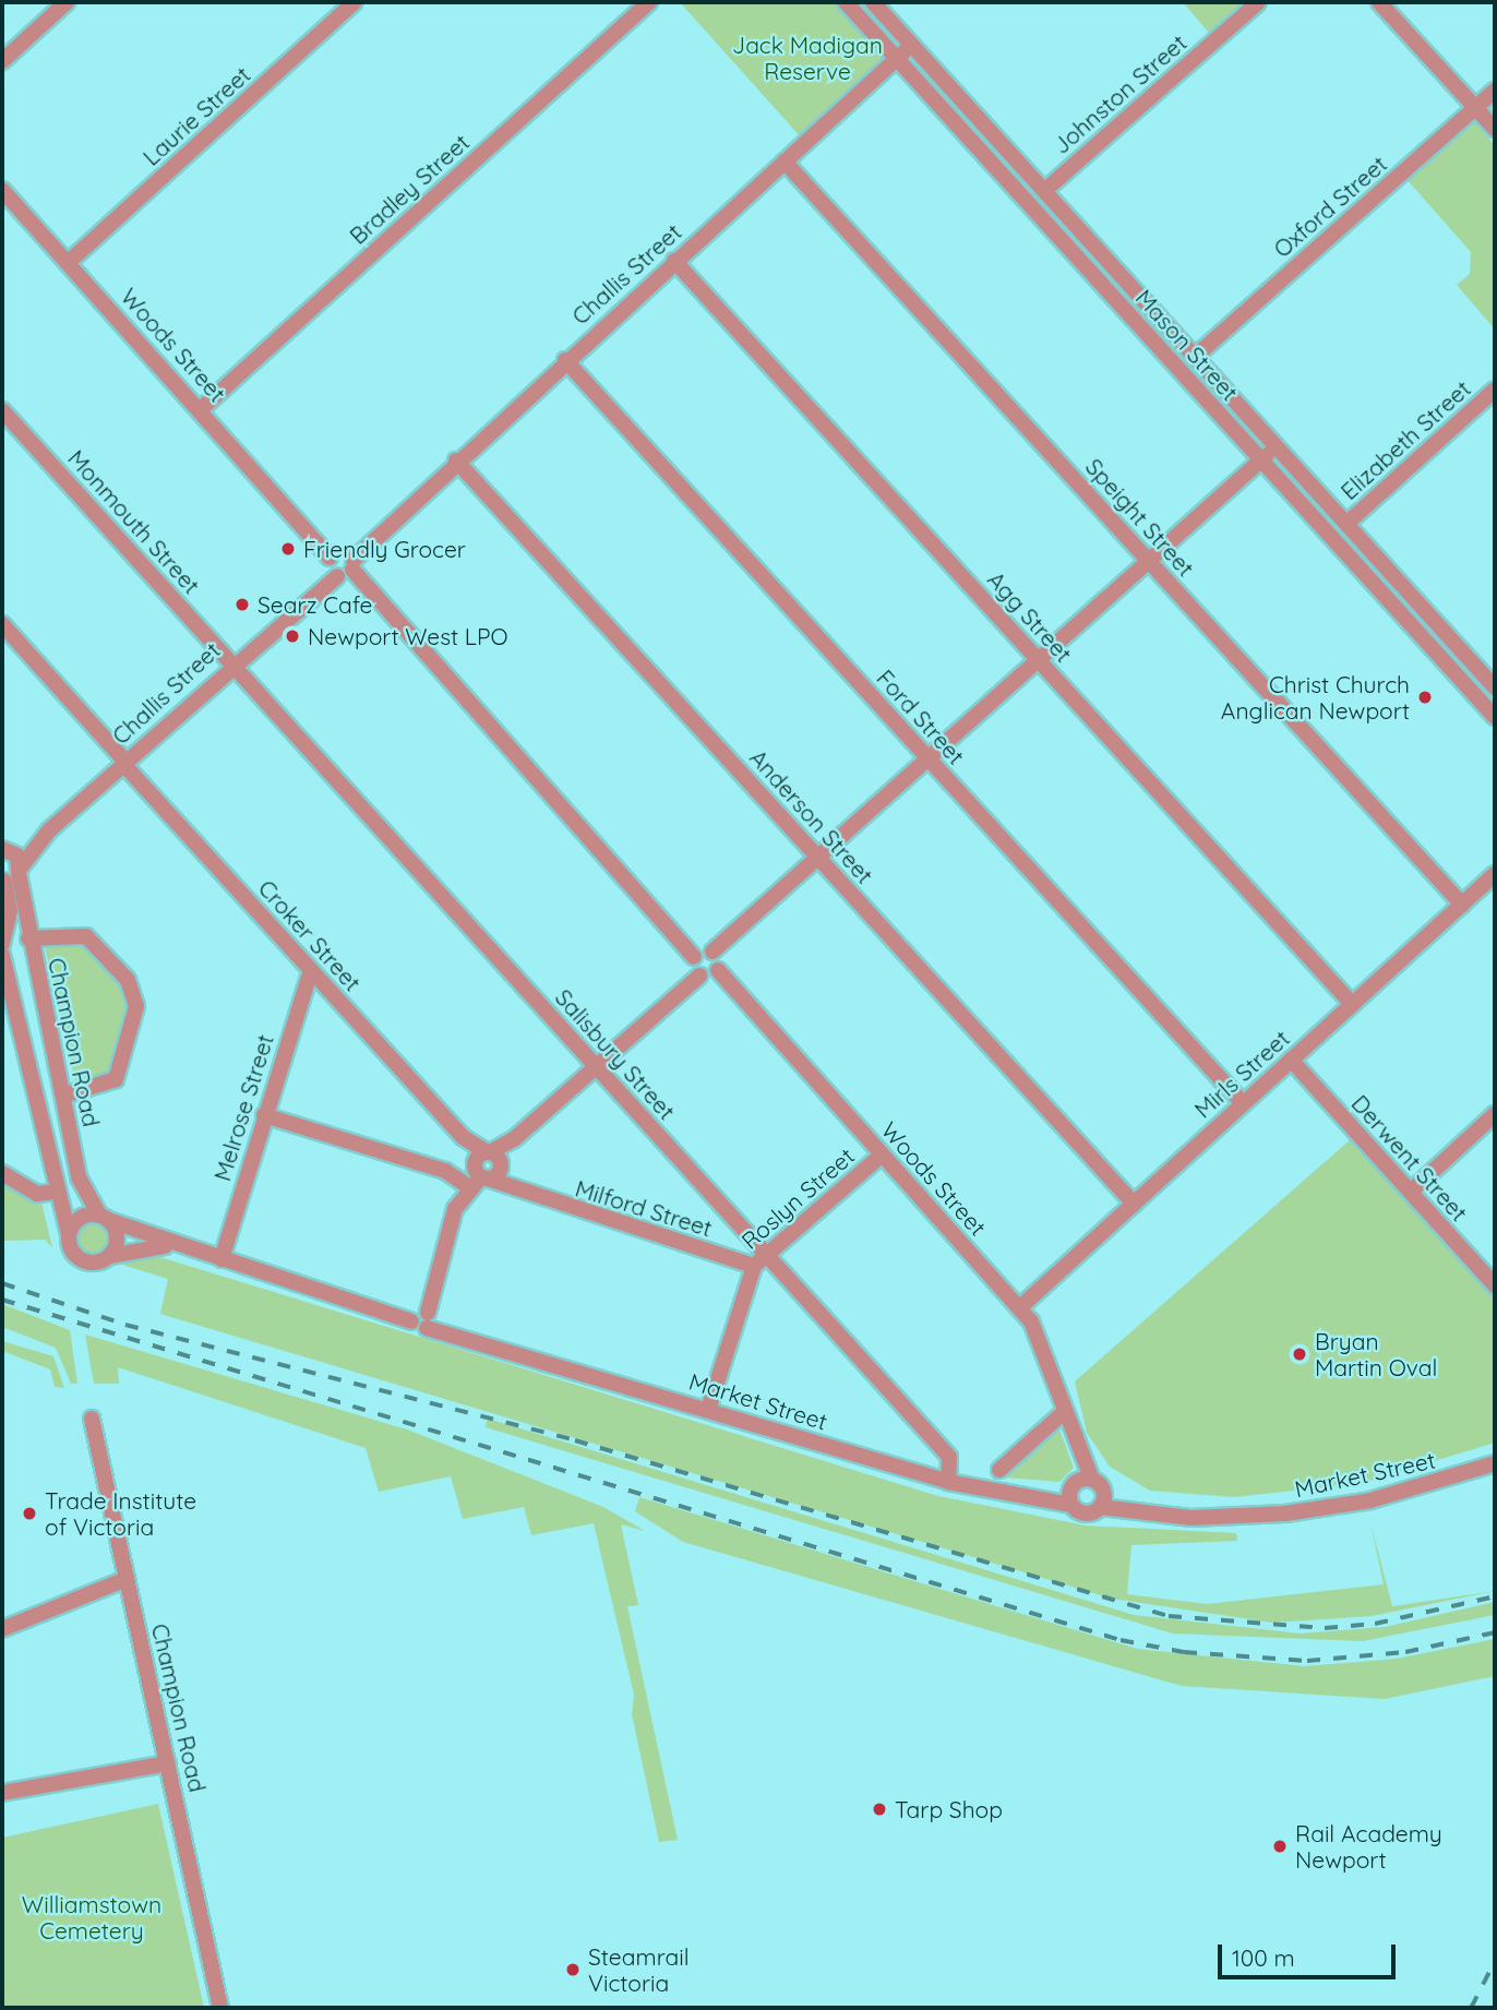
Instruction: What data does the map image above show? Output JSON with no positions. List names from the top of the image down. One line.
{"streets":{"street":["Johnston Street","Laurie Street","Bradley Street","Oxford Street","Challis Street","Woods Street","Mason Street","Elizabeth Street","Speight Street","Monmouth Street","Agg Street","Ford Street","Anderson Street","Croker Street","Champion Road","Salisbury Street","Mirls Street","Melrose Street","Derwent Street","Roslyn Street","Milford Street","Market Street"]},"crossings":[["Johnston Street","Mason Street"],["Laurie Street","Woods Street"],["Bradley Street","Woods Street"],["Oxford Street","Mason Street"],["Challis Street","Woods Street"],["Challis Street","Mason Street"],["Challis Street","Speight Street"],["Challis Street","Monmouth Street"],["Challis Street","Agg Street"],["Challis Street","Ford Street"],["Challis Street","Anderson Street"],["Challis Street","Croker Street"],["Challis Street","Champion Road"],["Challis Street","Salisbury Street"],["Woods Street","Mirls Street"],["Woods Street","Roslyn Street"],["Woods Street","Market Street"],["Mason Street","Elizabeth Street"],["Speight Street","Mirls Street"],["Monmouth Street","Salisbury Street"],["Agg Street","Mirls Street"],["Ford Street","Mirls Street"],["Anderson Street","Mirls Street"],["Croker Street","Melrose Street"],["Champion Road","Market Street"],["Salisbury Street","Roslyn Street"],["Salisbury Street","Market Street"],["Mirls Street","Derwent Street"],["Melrose Street","Market Street"],["Roslyn Street","Milford Street"],["Roslyn Street","Market Street"]],"parks":["Jack Madigan Reserve","Williamstown Cemetery"],"places":["Friendly Grocer","Searz Cafe","Newport West LPO","Christ Church Anglican Newport","Bryan Martin Oval","Trade Institute of Victoria","Tarp Shop","Rail Academy Newport","Steamrail Victoria"],"scale_bar":"100 m"}
